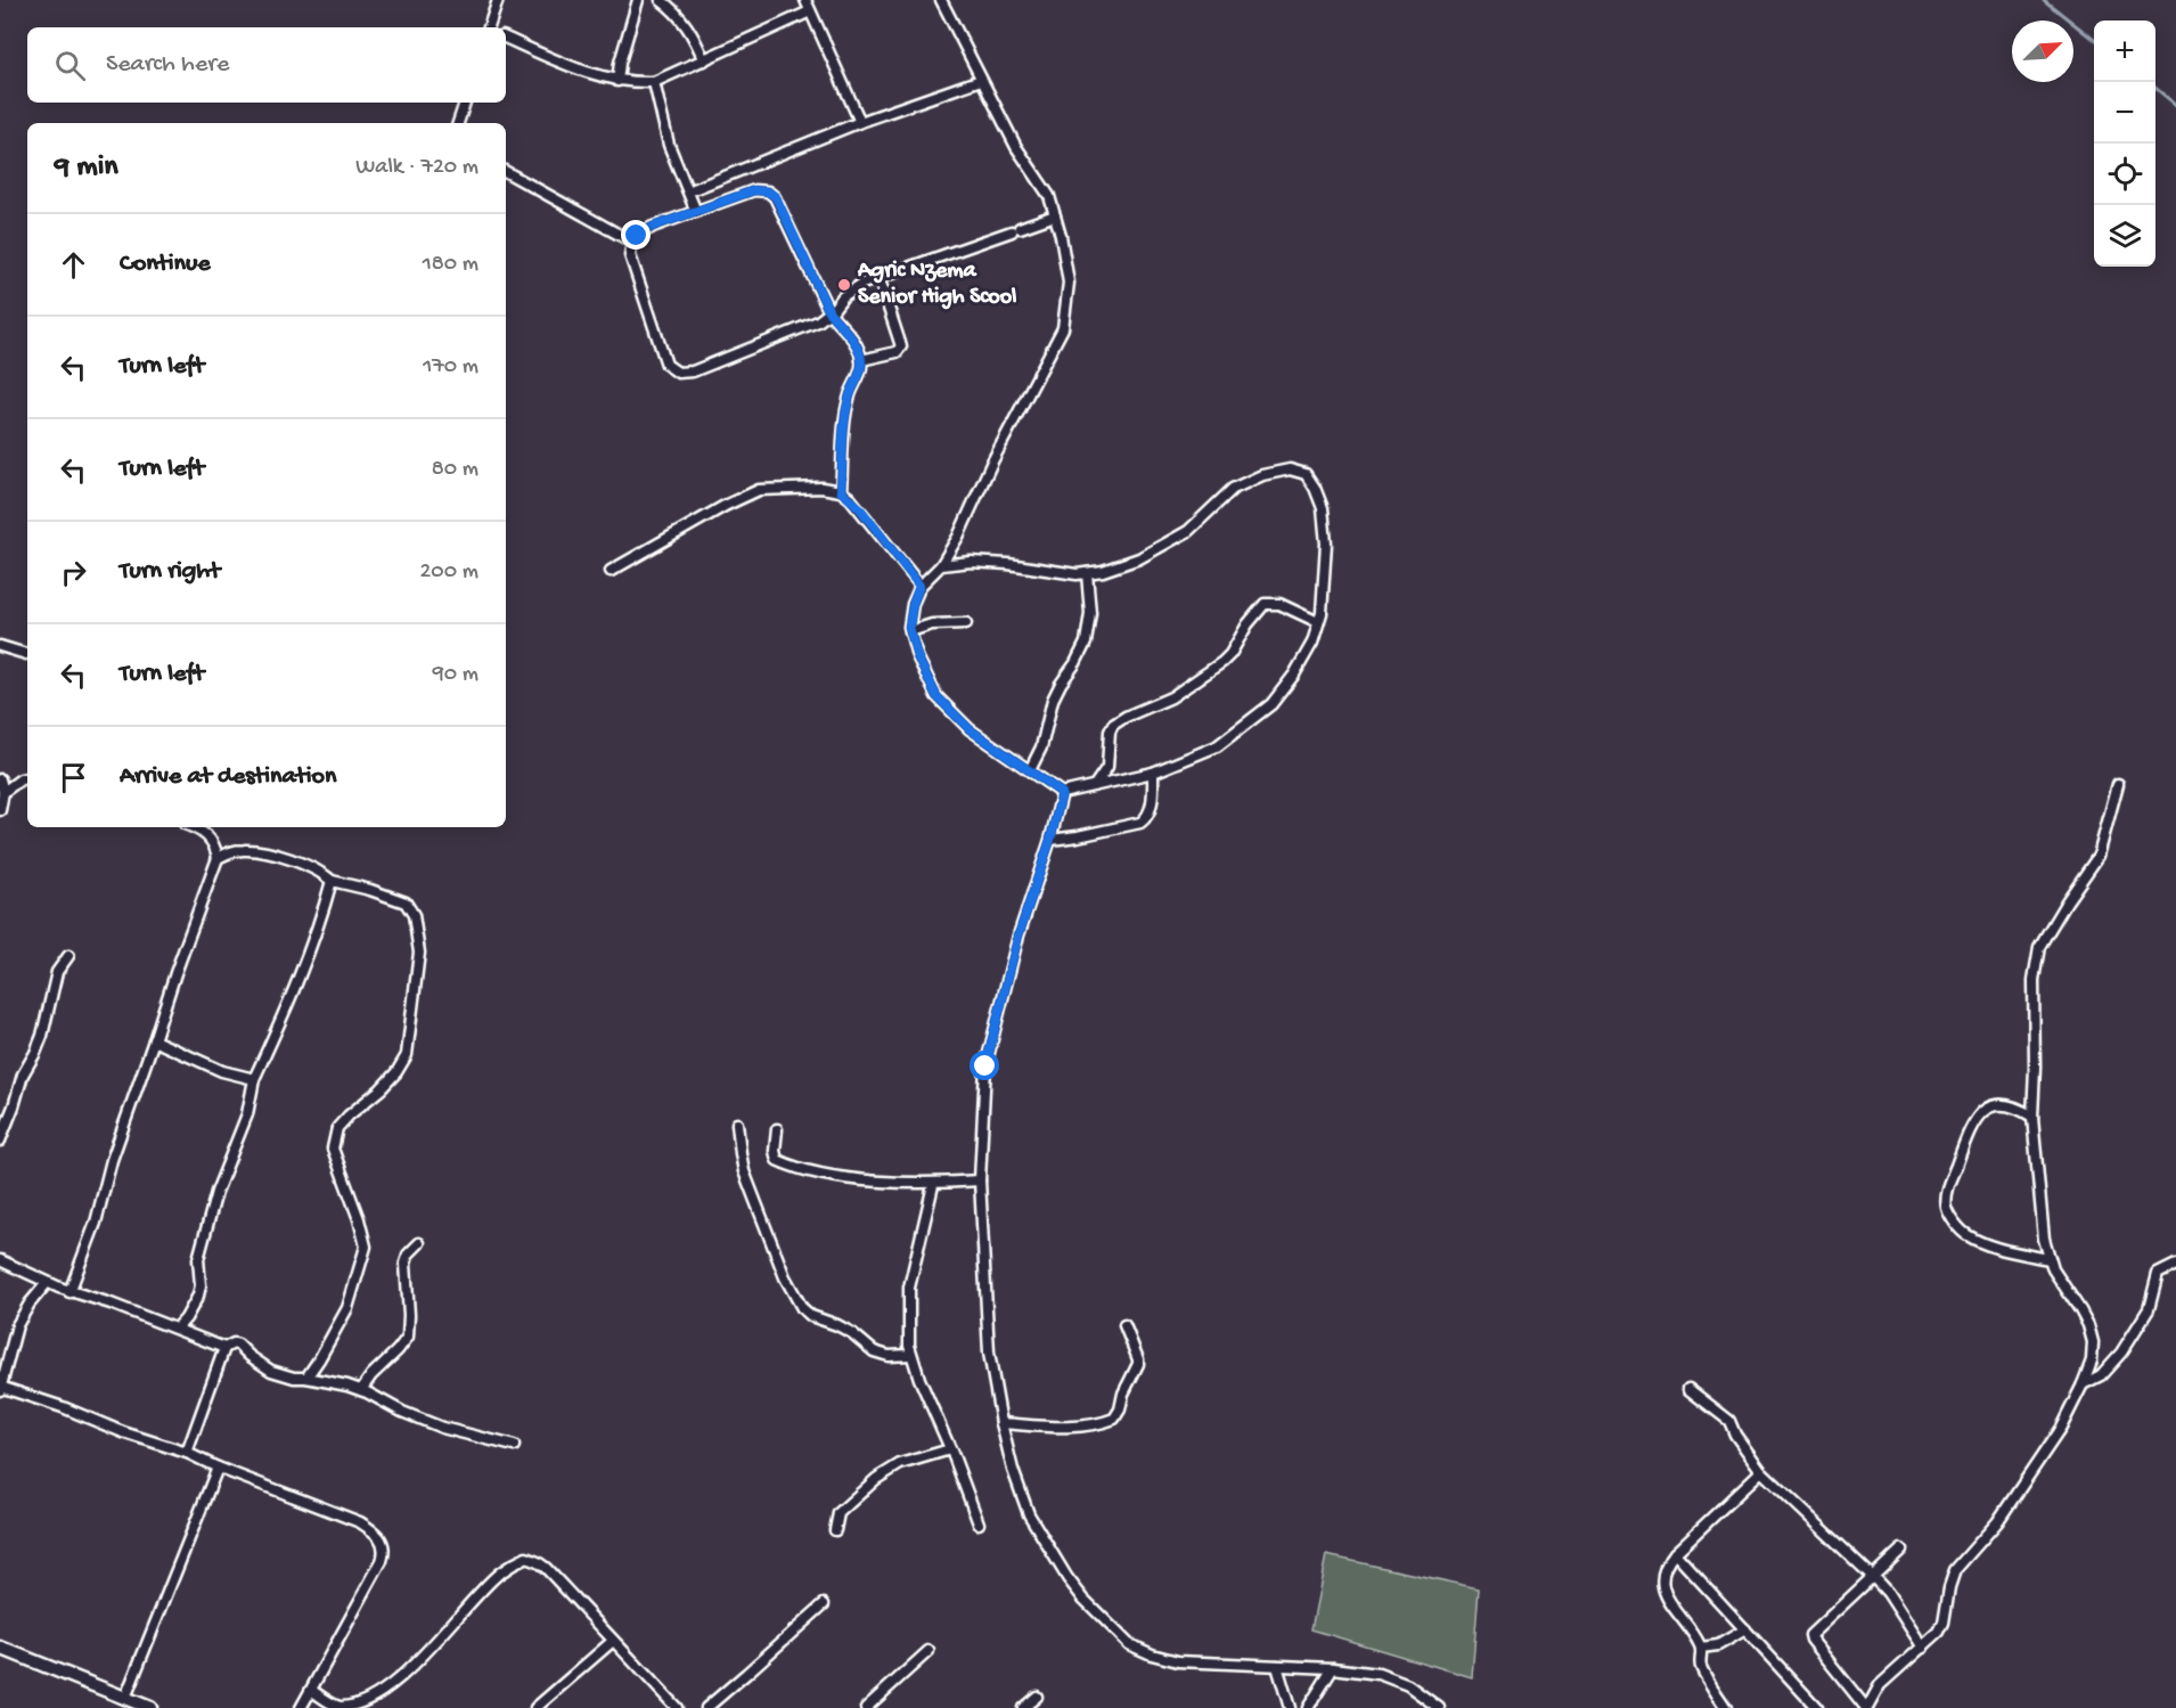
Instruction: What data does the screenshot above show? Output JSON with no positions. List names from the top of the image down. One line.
{"places":["Agric Nzema Senior High Scool"],"north":"top right","page":{"map_buttons":["+","−"],"search":"Search here","heading":["9 min","Walk · 720 m"],"list":[["Continue","180 m"],["Turn left","170 m"],["Turn left","80 m"],["Turn right","200 m"],["Turn left","90 m"],"Arrive at destination"]}}
